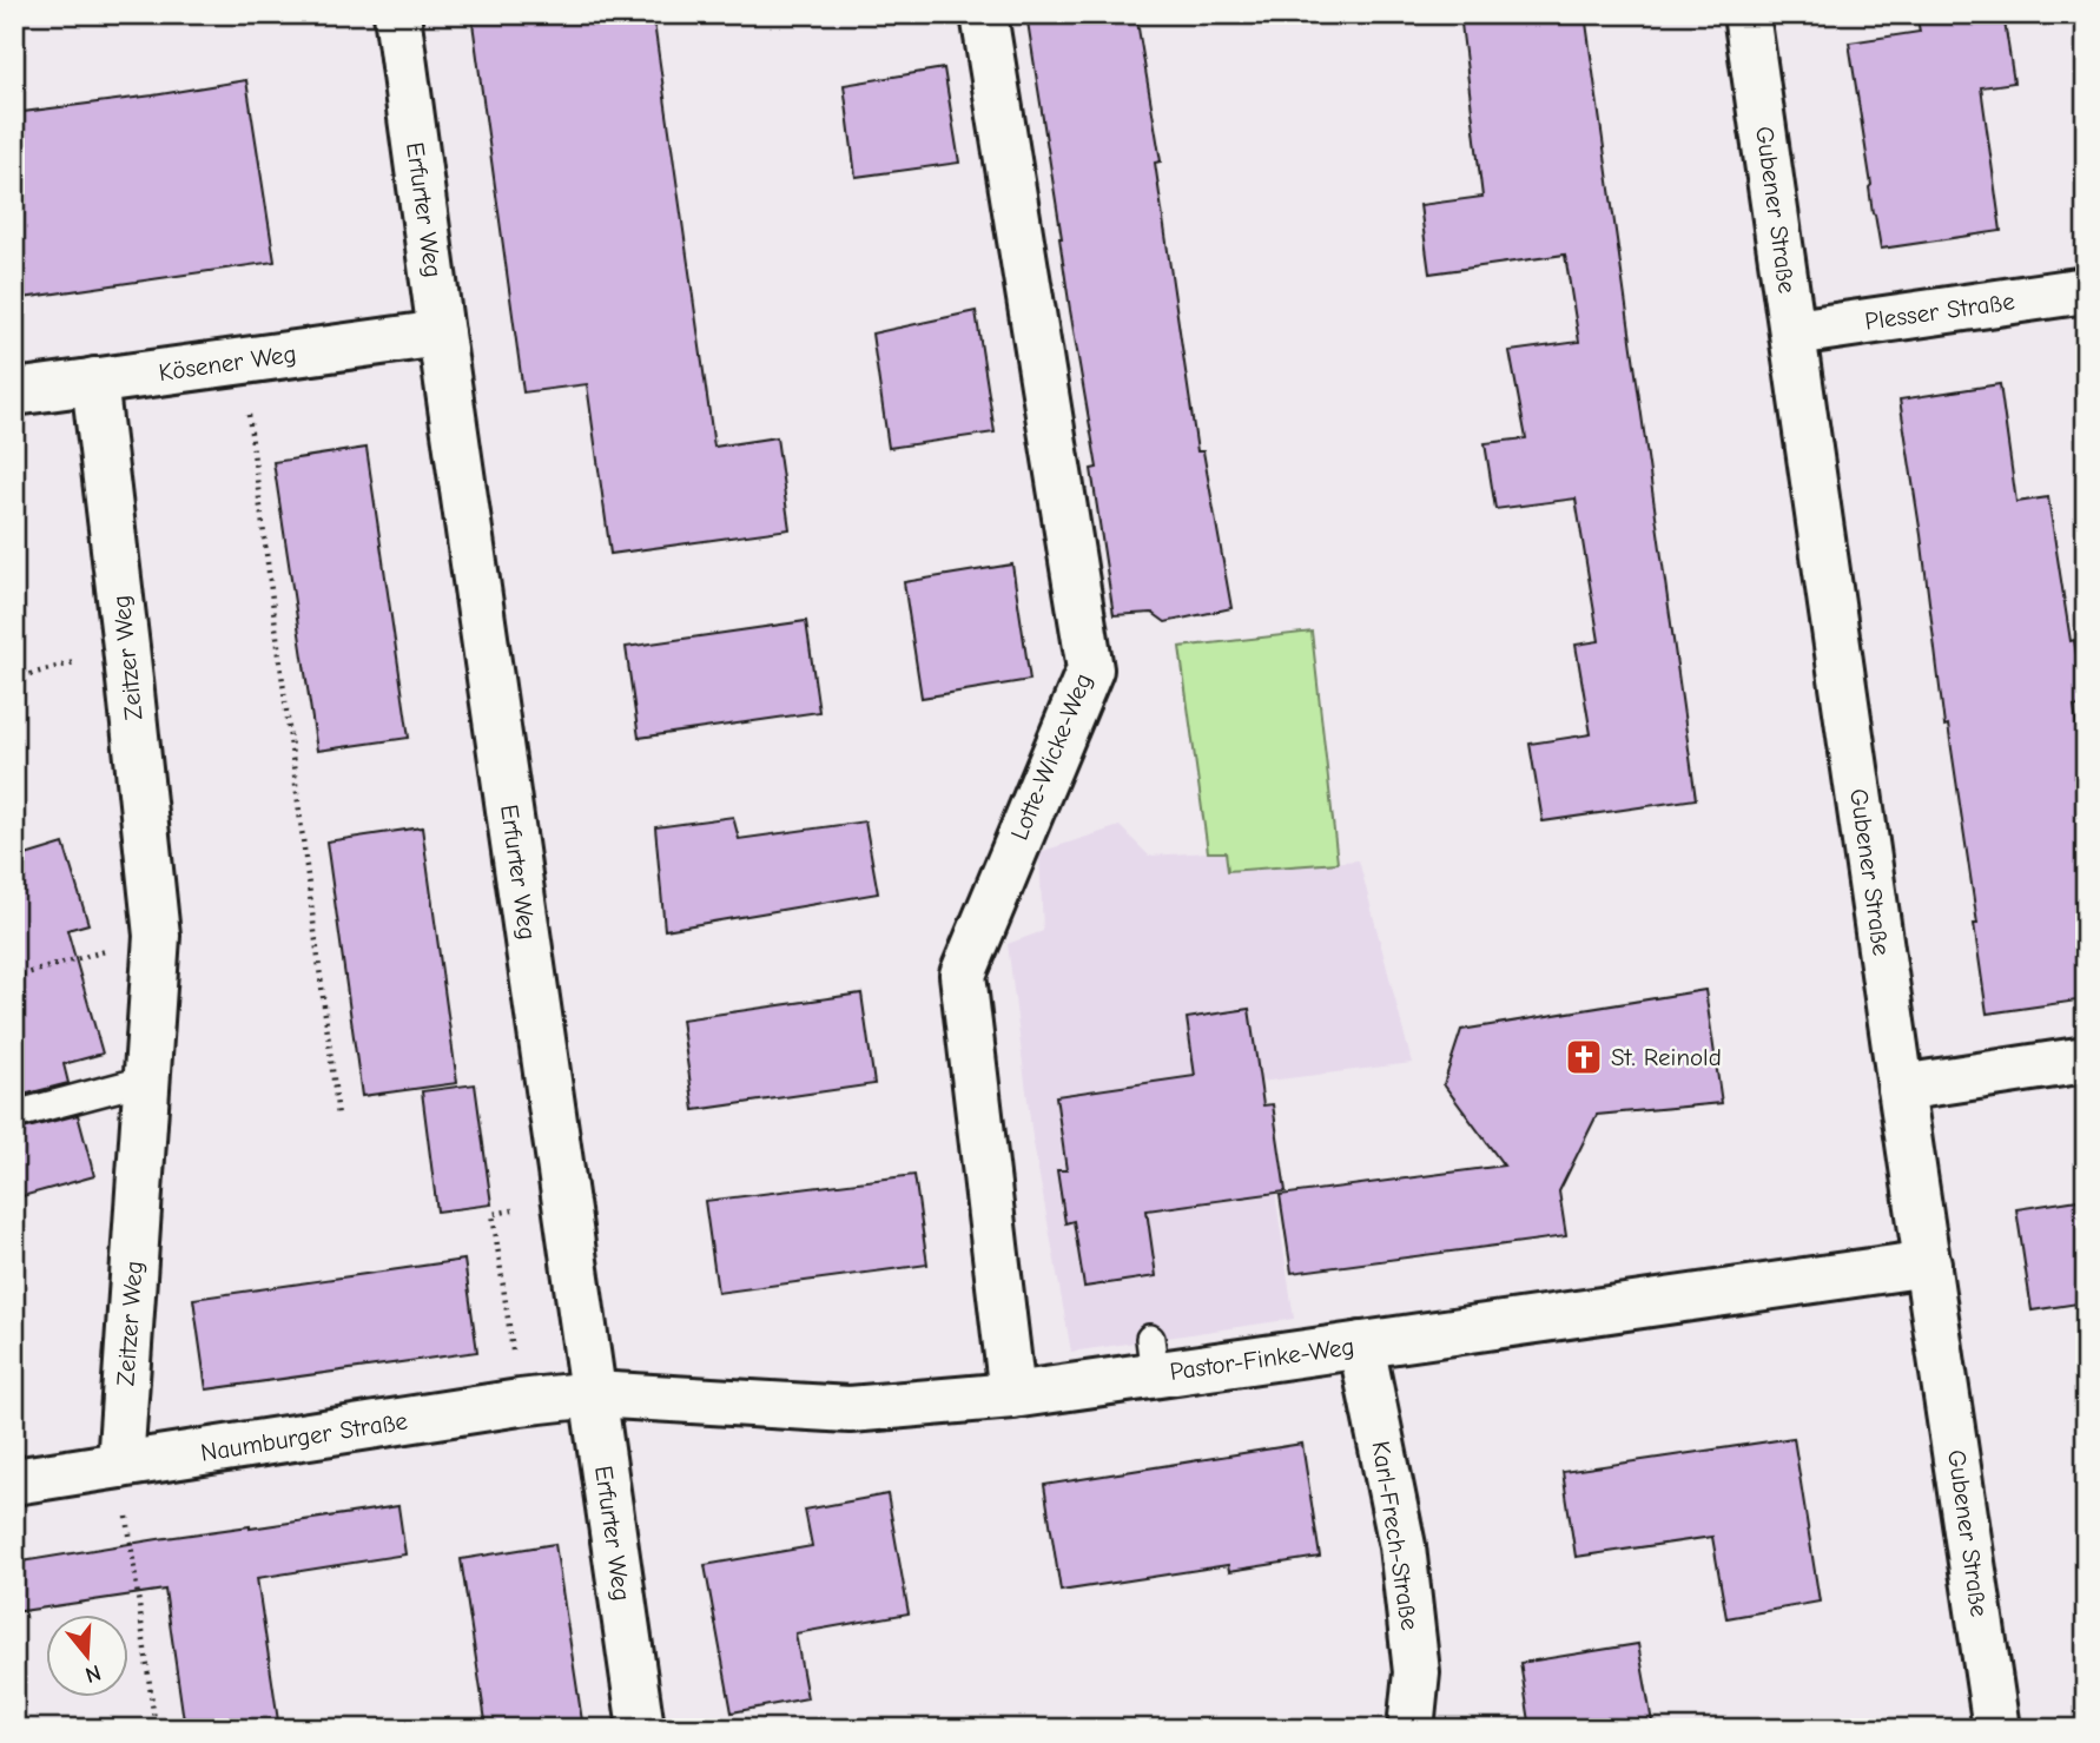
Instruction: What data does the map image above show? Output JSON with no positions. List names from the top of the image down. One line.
{"streets":{"street":["Erfurter Weg","Gubener Straße","Plesser Straße","Kösener Weg","Zeitzer Weg","Lotte-Wicke-Weg","Pastor-Finke-Weg","Naumburger Straße","Karl-Frech-Straße"]},"crossings":[["Erfurter Weg","Kösener Weg"],["Erfurter Weg","Pastor-Finke-Weg"],["Erfurter Weg","Naumburger Straße"],["Gubener Straße","Plesser Straße"],["Gubener Straße","Pastor-Finke-Weg"],["Kösener Weg","Zeitzer Weg"],["Zeitzer Weg","Naumburger Straße"],["Lotte-Wicke-Weg","Pastor-Finke-Weg"],["Pastor-Finke-Weg","Naumburger Straße"],["Pastor-Finke-Weg","Karl-Frech-Straße"]],"places":{"church":["St. Reinold"]},"north":"bottom"}
